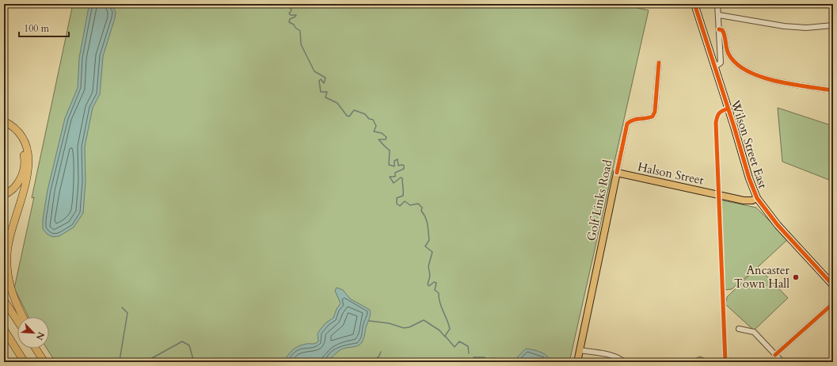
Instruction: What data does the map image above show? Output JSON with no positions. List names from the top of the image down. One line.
{"streets":{"main road":["Wilson Street East","Halson Street","Golf Links Road"]},"crossings":[["Wilson Street East","Halson Street"],["Halson Street","Golf Links Road"]],"places":["Ancaster Town Hall"],"scale_bar":"100 m","north":"bottom right"}
